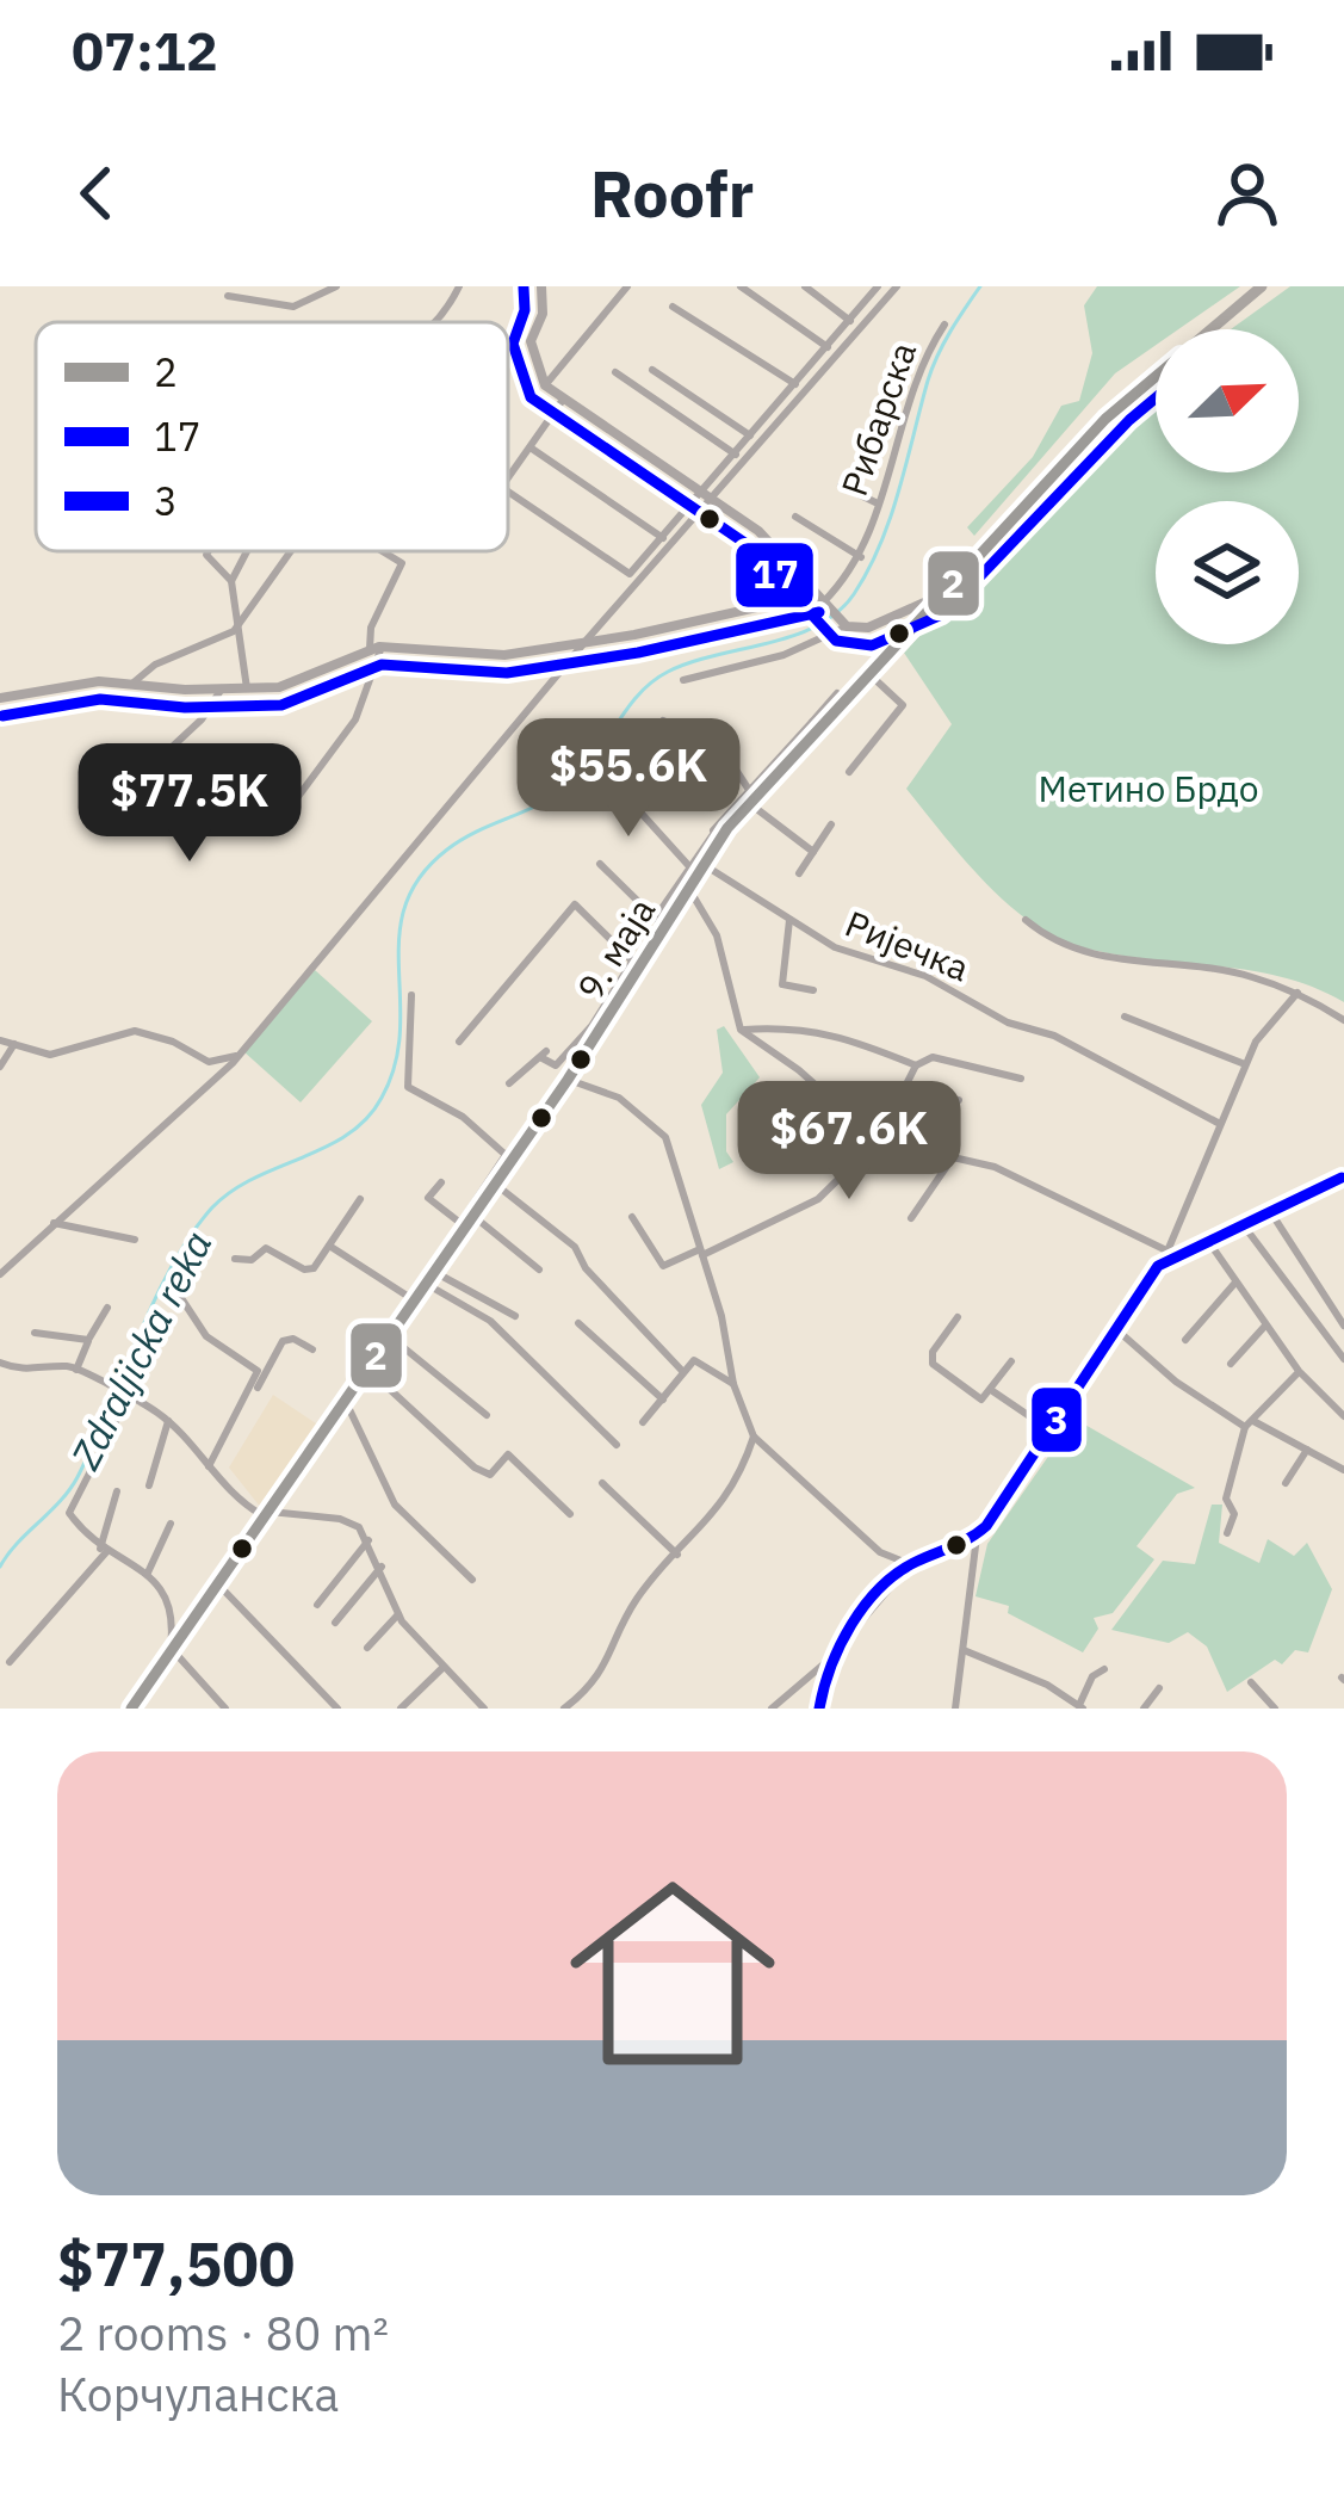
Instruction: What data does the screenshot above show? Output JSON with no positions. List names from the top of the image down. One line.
{"streets":{"main road":["9. маја"],"street":["Рибарска","Ријечка"]},"crossings":[["Ријечка","9. маја"]],"water":["Zdraljicka reka"],"parks":["Метино Брдо"],"lines":["transit line 17","transit line 2","transit line 3"],"legend":["2","17","3"],"north":"top right","page":{"status":"07:12","header":"Roofr","price":["$55.6K","$77.5K","$67.6K"],"list":[{"name":"$77,500","note":"2 rooms · 80 m² · Корчуланска"}]}}
